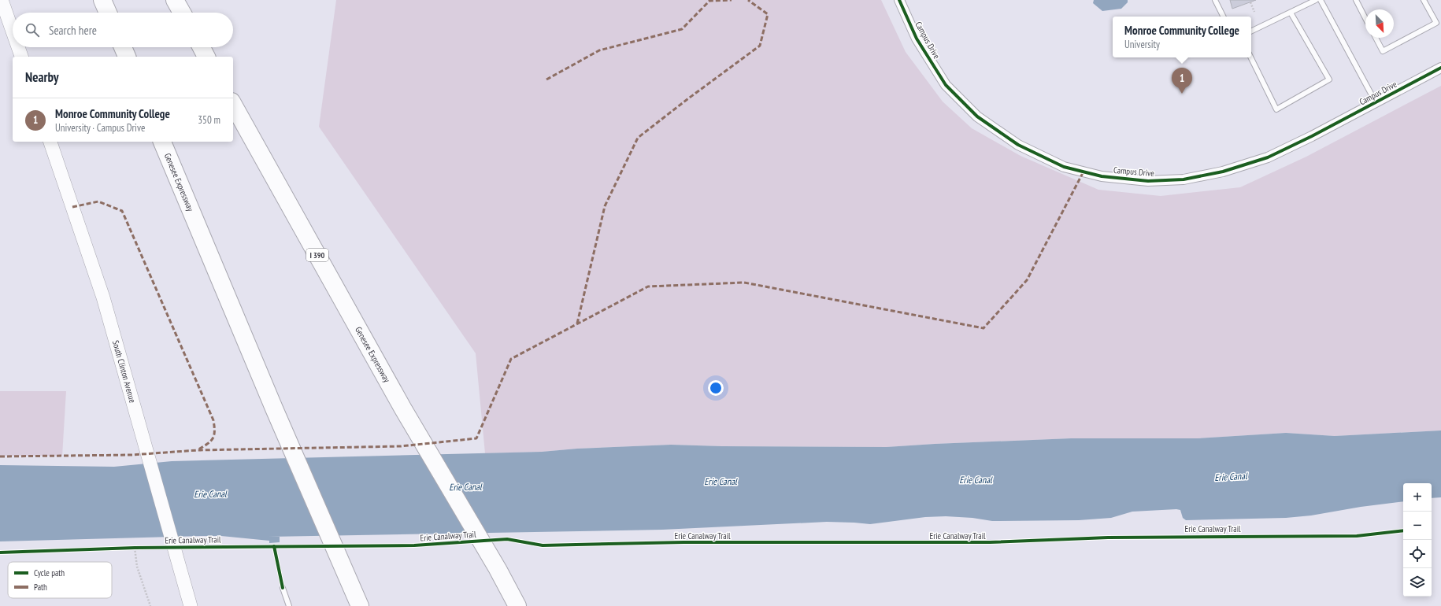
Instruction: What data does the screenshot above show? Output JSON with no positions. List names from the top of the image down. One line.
{"streets":{"highway":["Genesee Expressway","I 390"],"street":["Campus Drive","South Clinton Avenue"],"cycle path":["Erie Canalway Trail"]},"water":["Erie Canal"],"legend":["Cycle path","Path"],"north":"bottom right","page":{"search":"Search here","popup":["Monroe Community College","University"],"heading":"Nearby","pins":"1","list":[{"mark":"1","name":"Monroe Community College","note":"University · Campus Drive","value":"350 m"}],"map_buttons":["+","−"]}}
